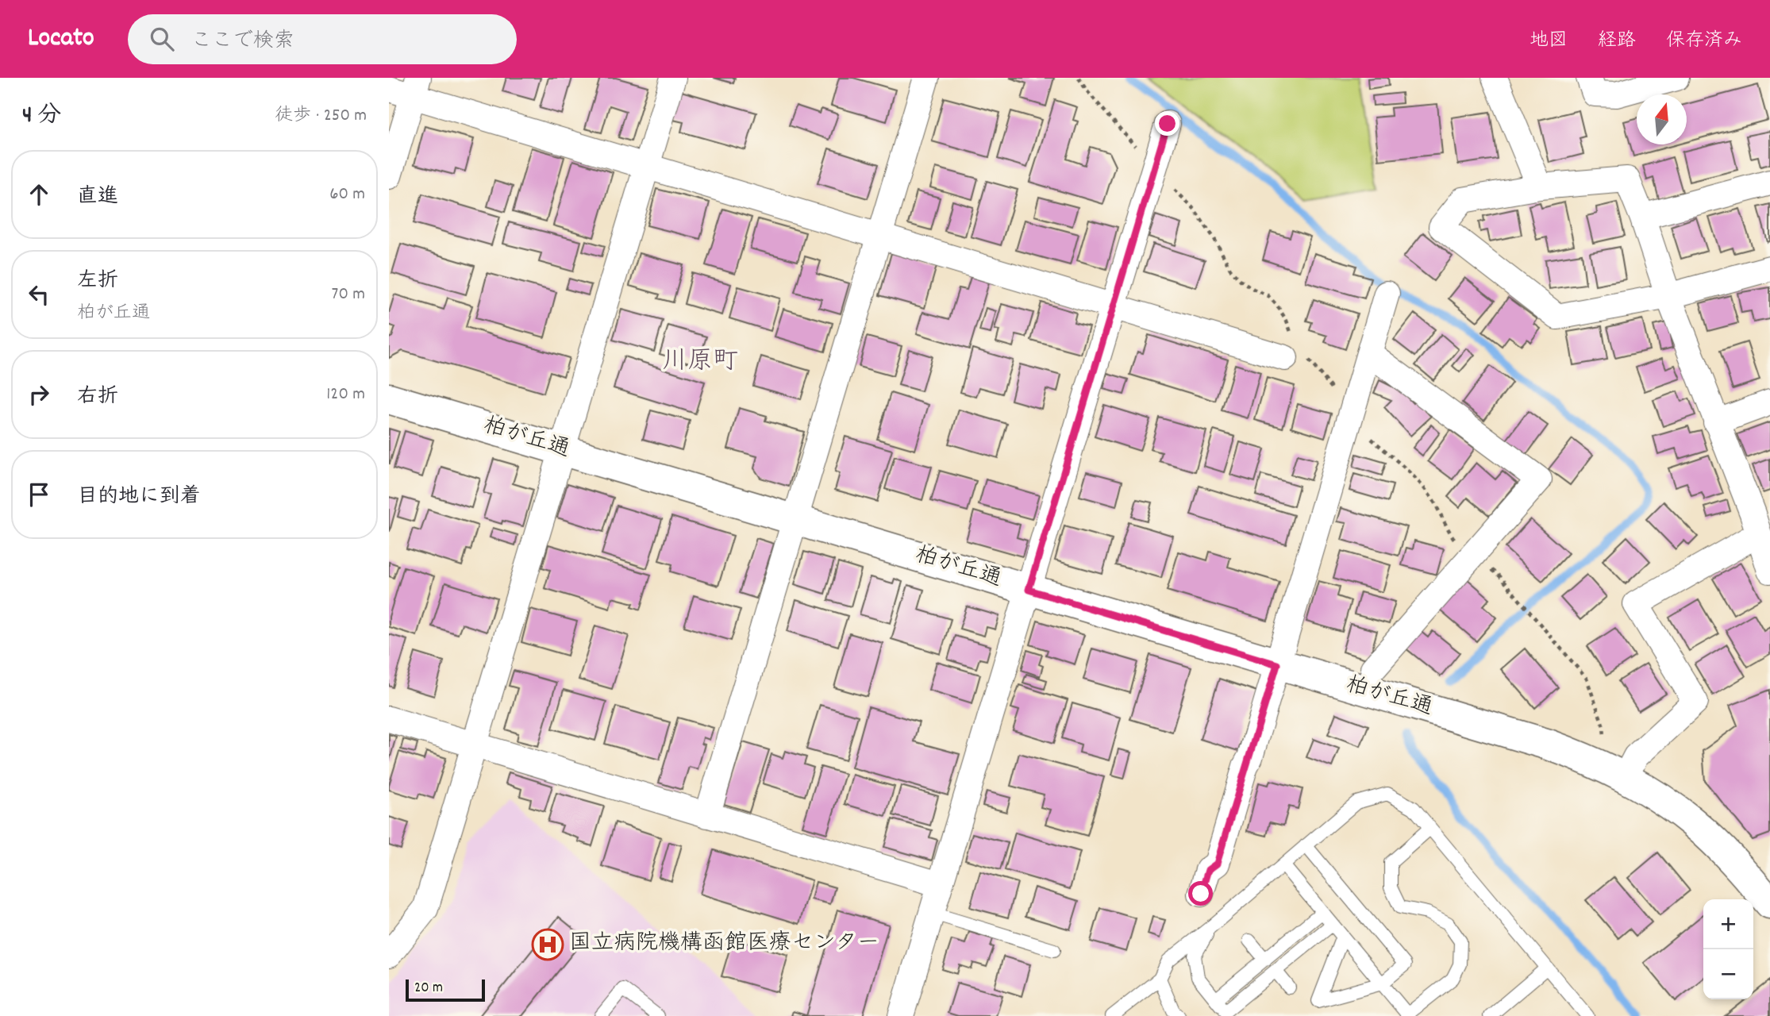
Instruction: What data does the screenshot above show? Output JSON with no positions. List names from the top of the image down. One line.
{"streets":{"street":["柏が丘通"]},"districts":["川原町"],"places":{"hospital":["国立病院機構函館医療センター"]},"scale_bar":"20 m","north":"top","page":{"header":"Locato","search":"ここで検索","nav":["地図","経路","保存済み"],"heading":["4 分","徒歩 · 250 m"],"list":[["直進","60 m"],["左折","柏が丘通","70 m"],["右折","120 m"],"目的地に到着"],"map_buttons":["+","−"],"scale":"20 m"}}
